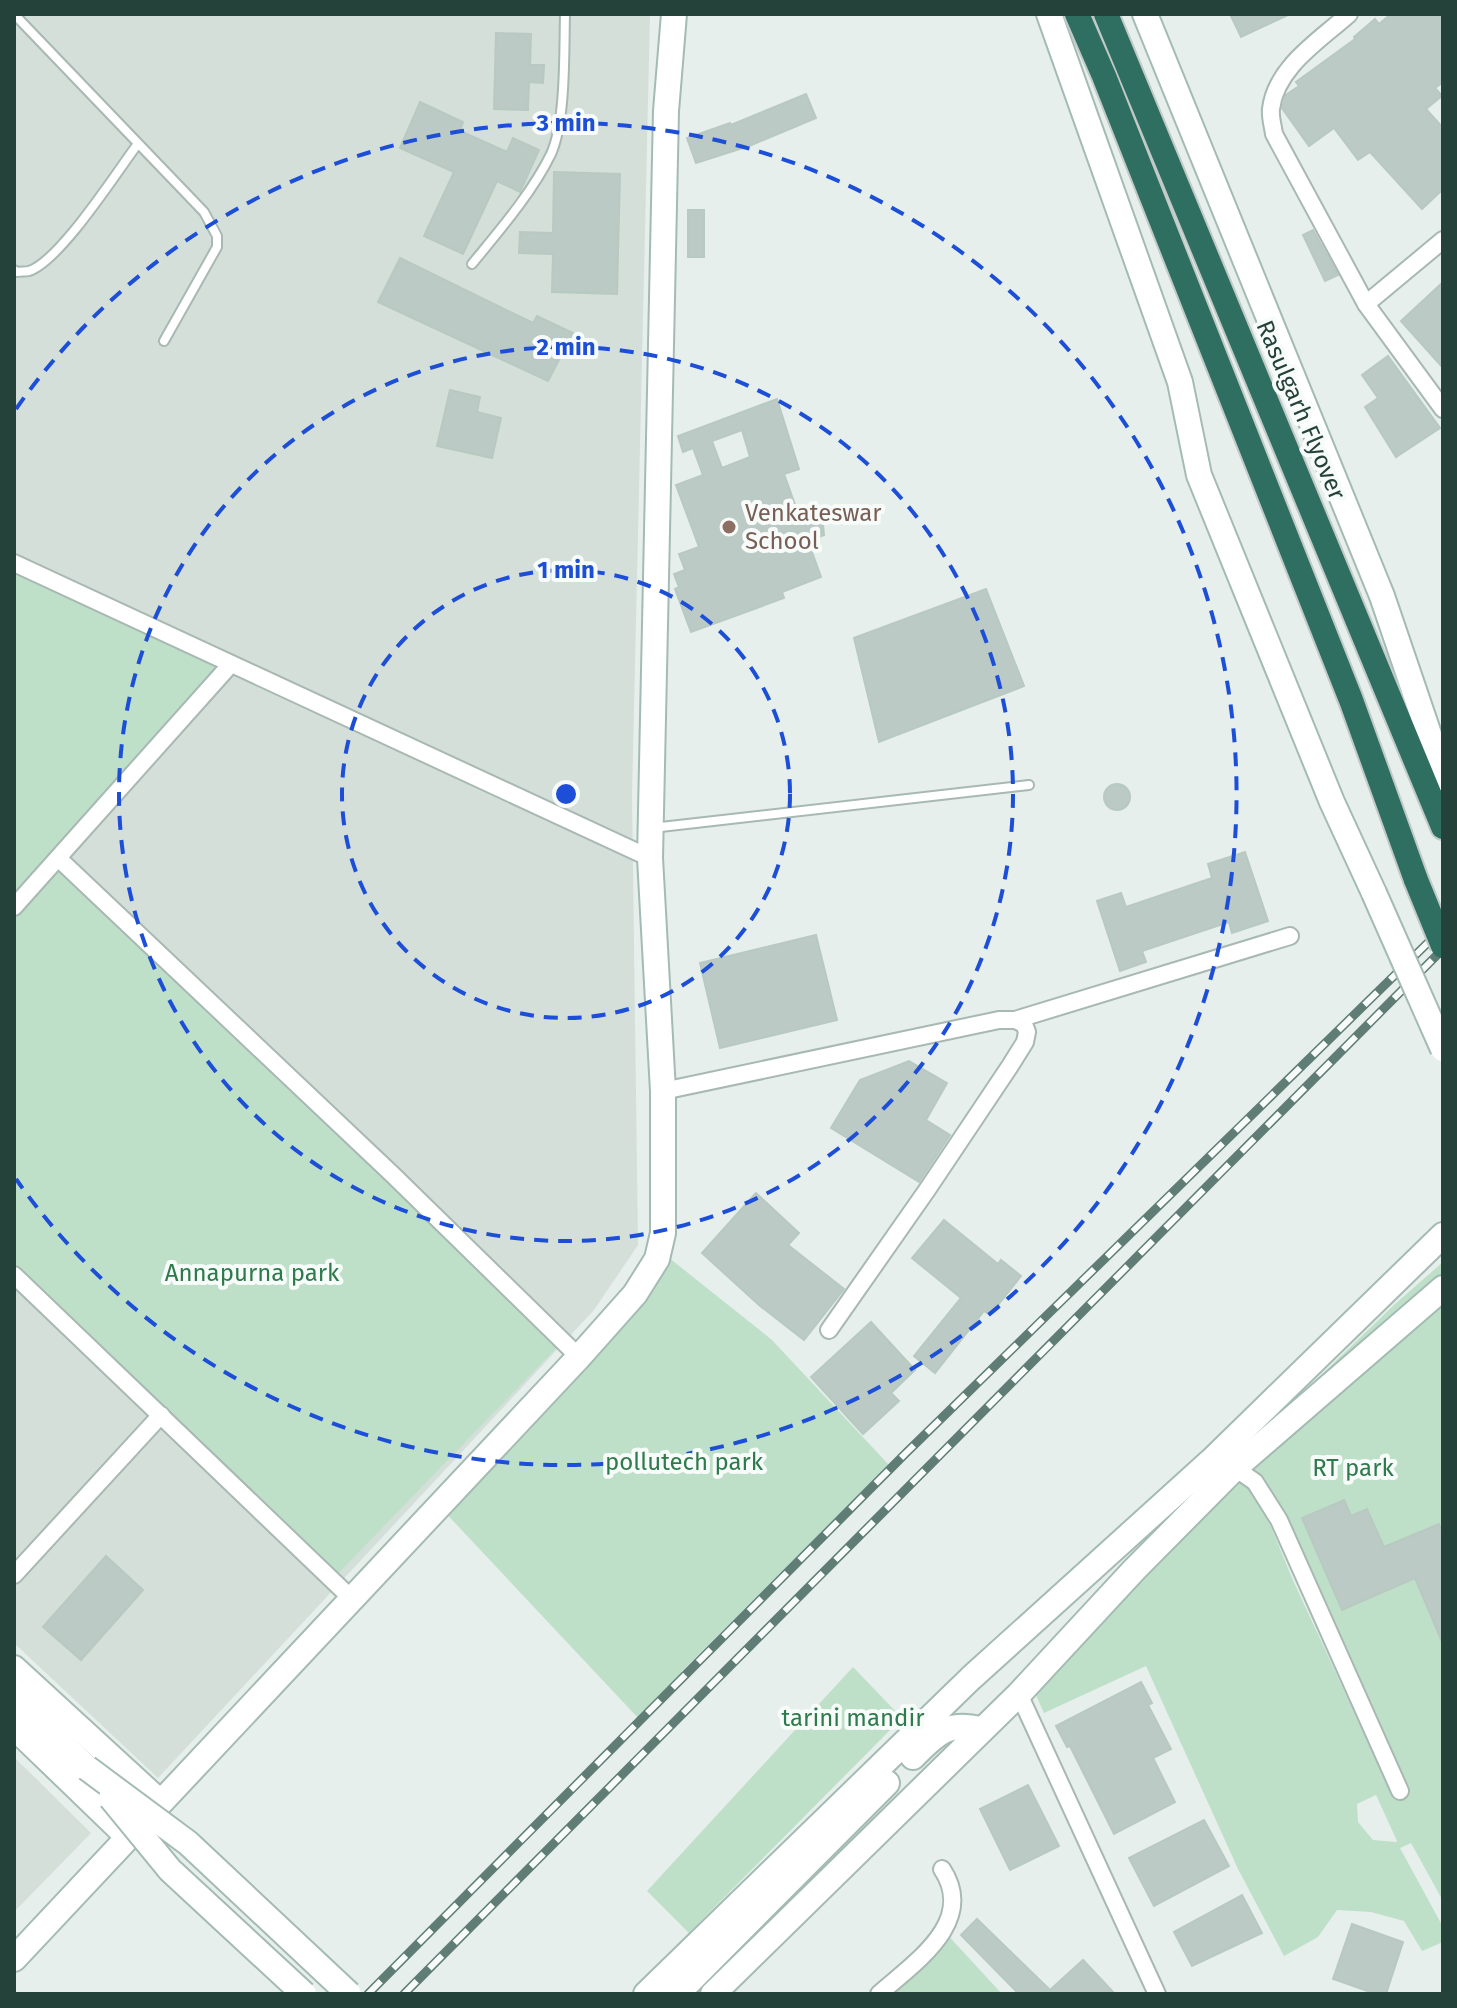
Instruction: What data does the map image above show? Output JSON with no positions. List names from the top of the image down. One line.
{"streets":{"highway":["Rasulgarh Flyover"]},"parks":["Annapurna park","pollutech park","RT park","tarini mandir"],"places":["Venkateswar School"],"rings":["3 min","2 min","1 min"]}
